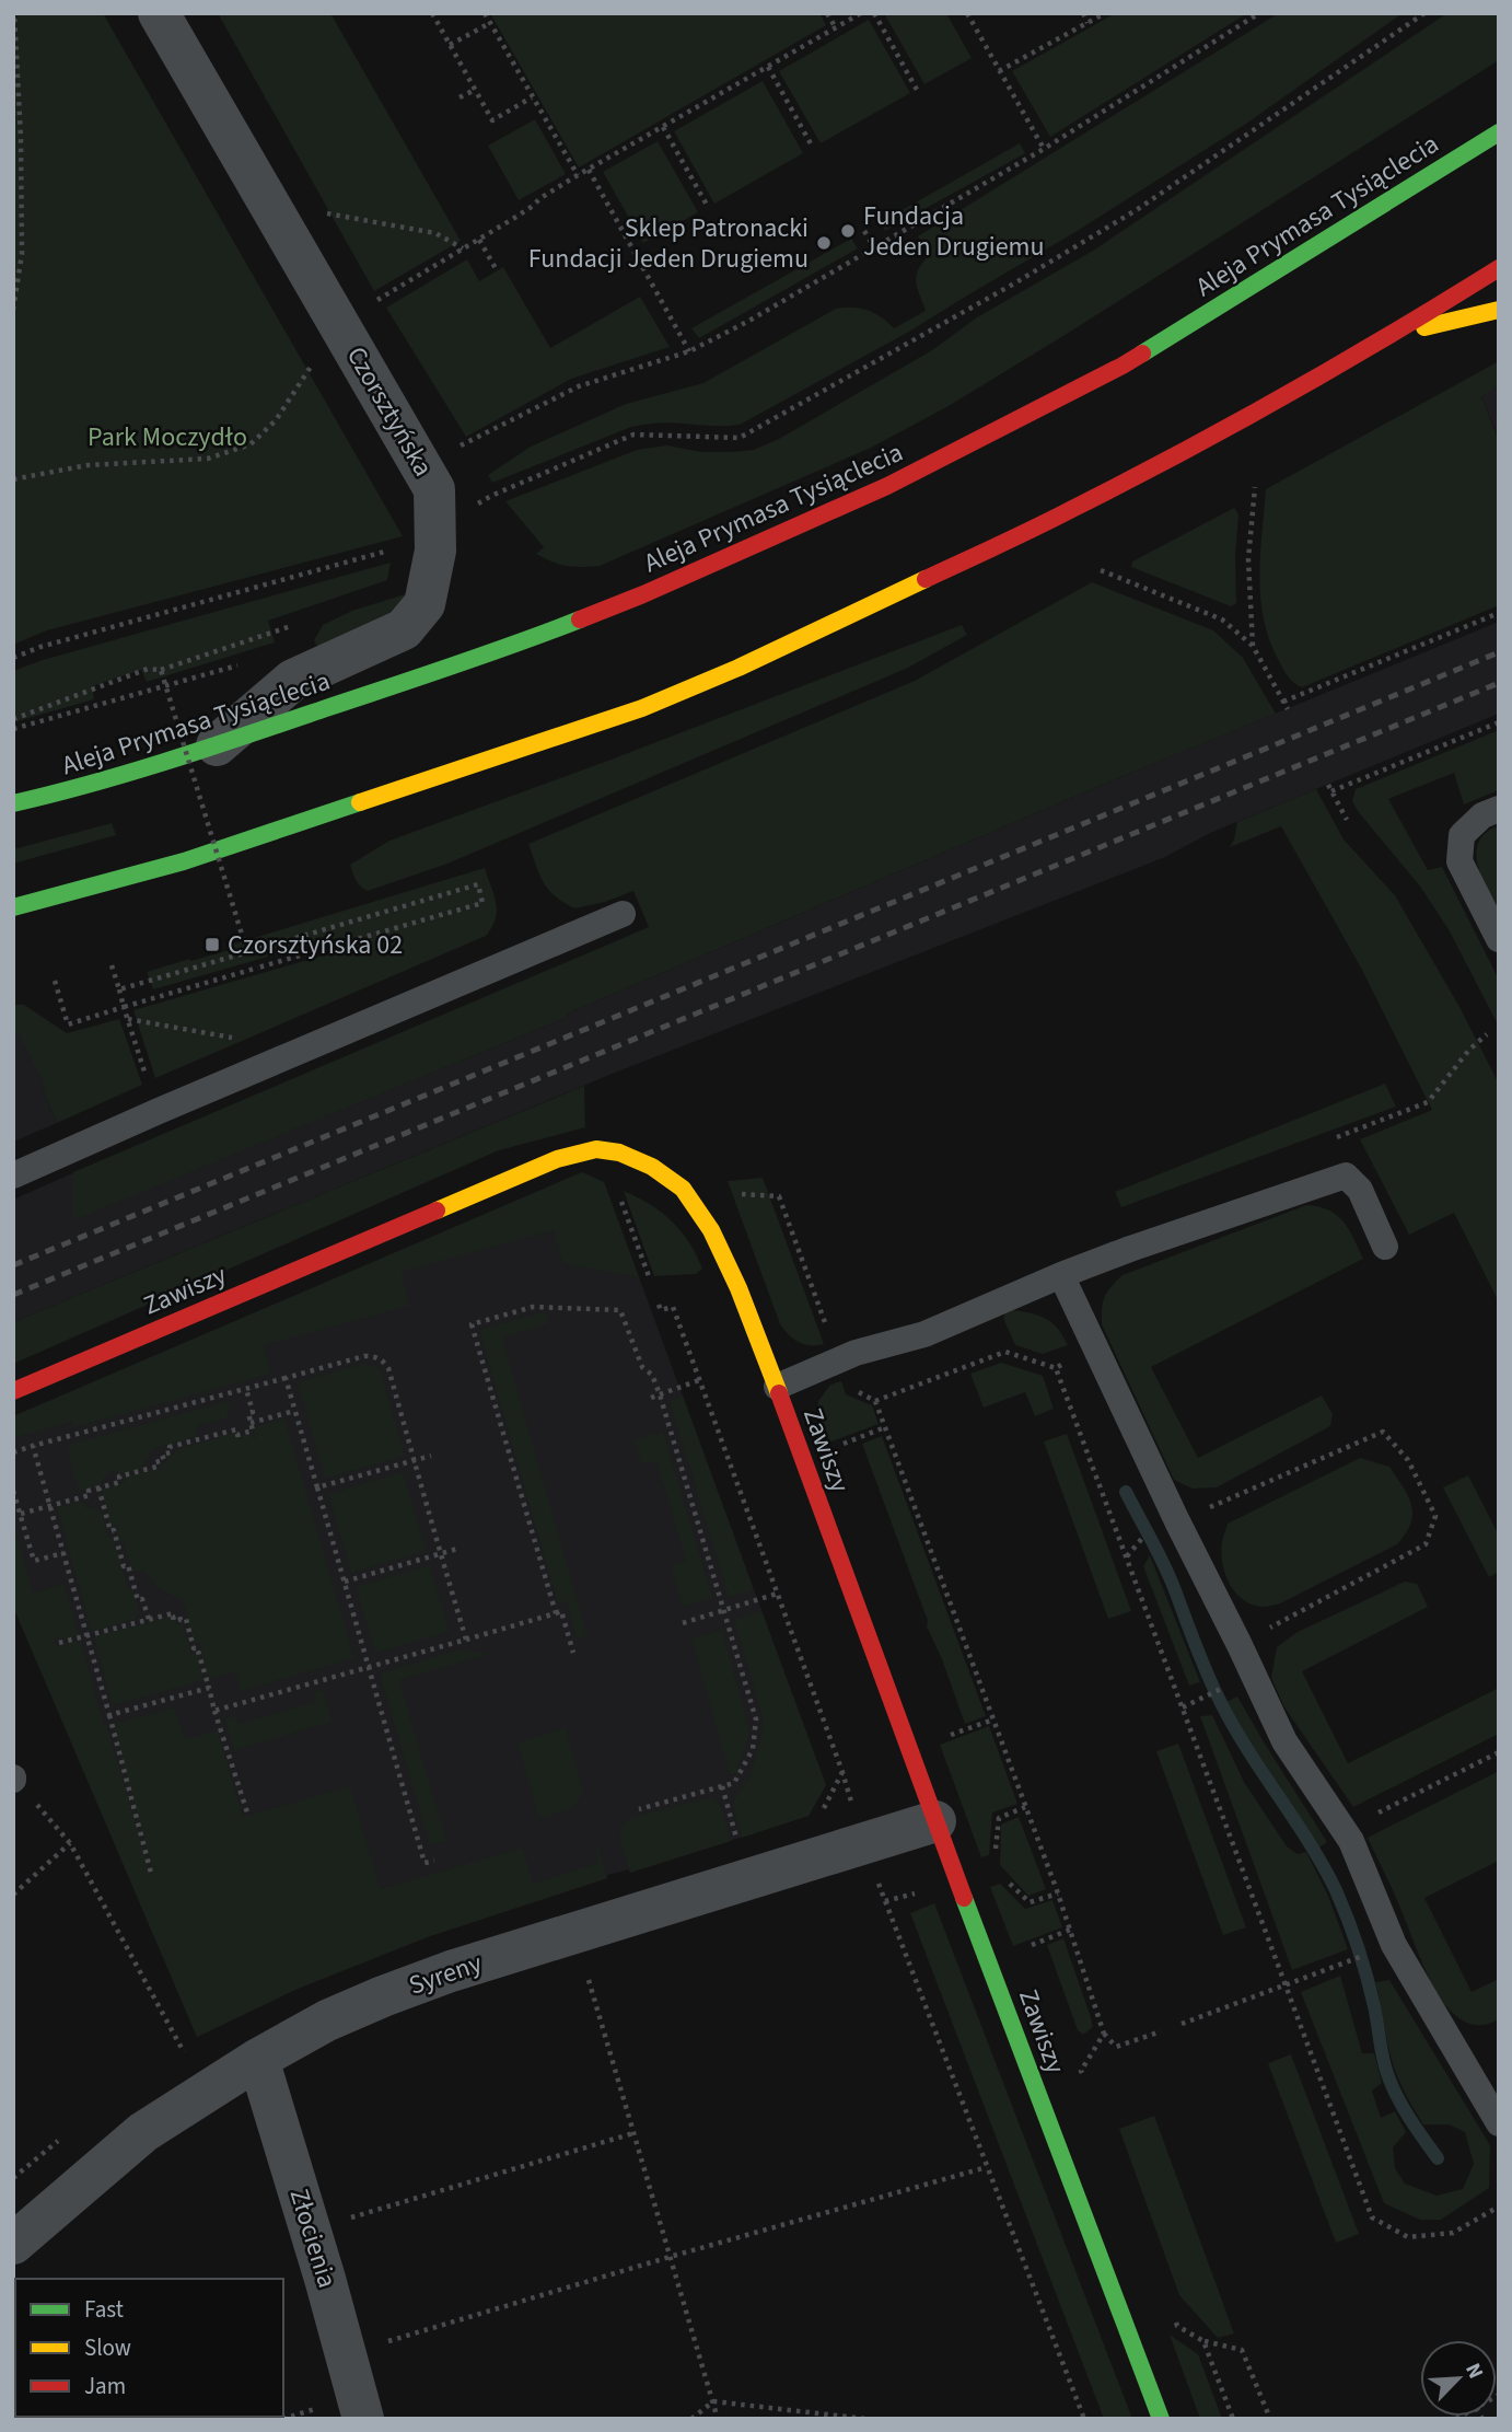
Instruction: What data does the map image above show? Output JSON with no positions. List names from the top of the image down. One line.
{"streets":{"main road":["Aleja Prymasa Tysiąclecia","Zawiszy"],"street":["Czorsztyńska","Syreny","Złocienia"]},"crossings":[["Aleja Prymasa Tysiąclecia","Czorsztyńska"],["Zawiszy","Syreny"],["Syreny","Złocienia"]],"parks":["Park Moczydło"],"places":{"other":["Fundacja Jeden Drugiemu","Sklep Patronacki Fundacji Jeden Drugiemu"],"transit":["Czorsztyńska 02"]},"legend":["Fast","Slow","Jam"],"north":"top right"}
